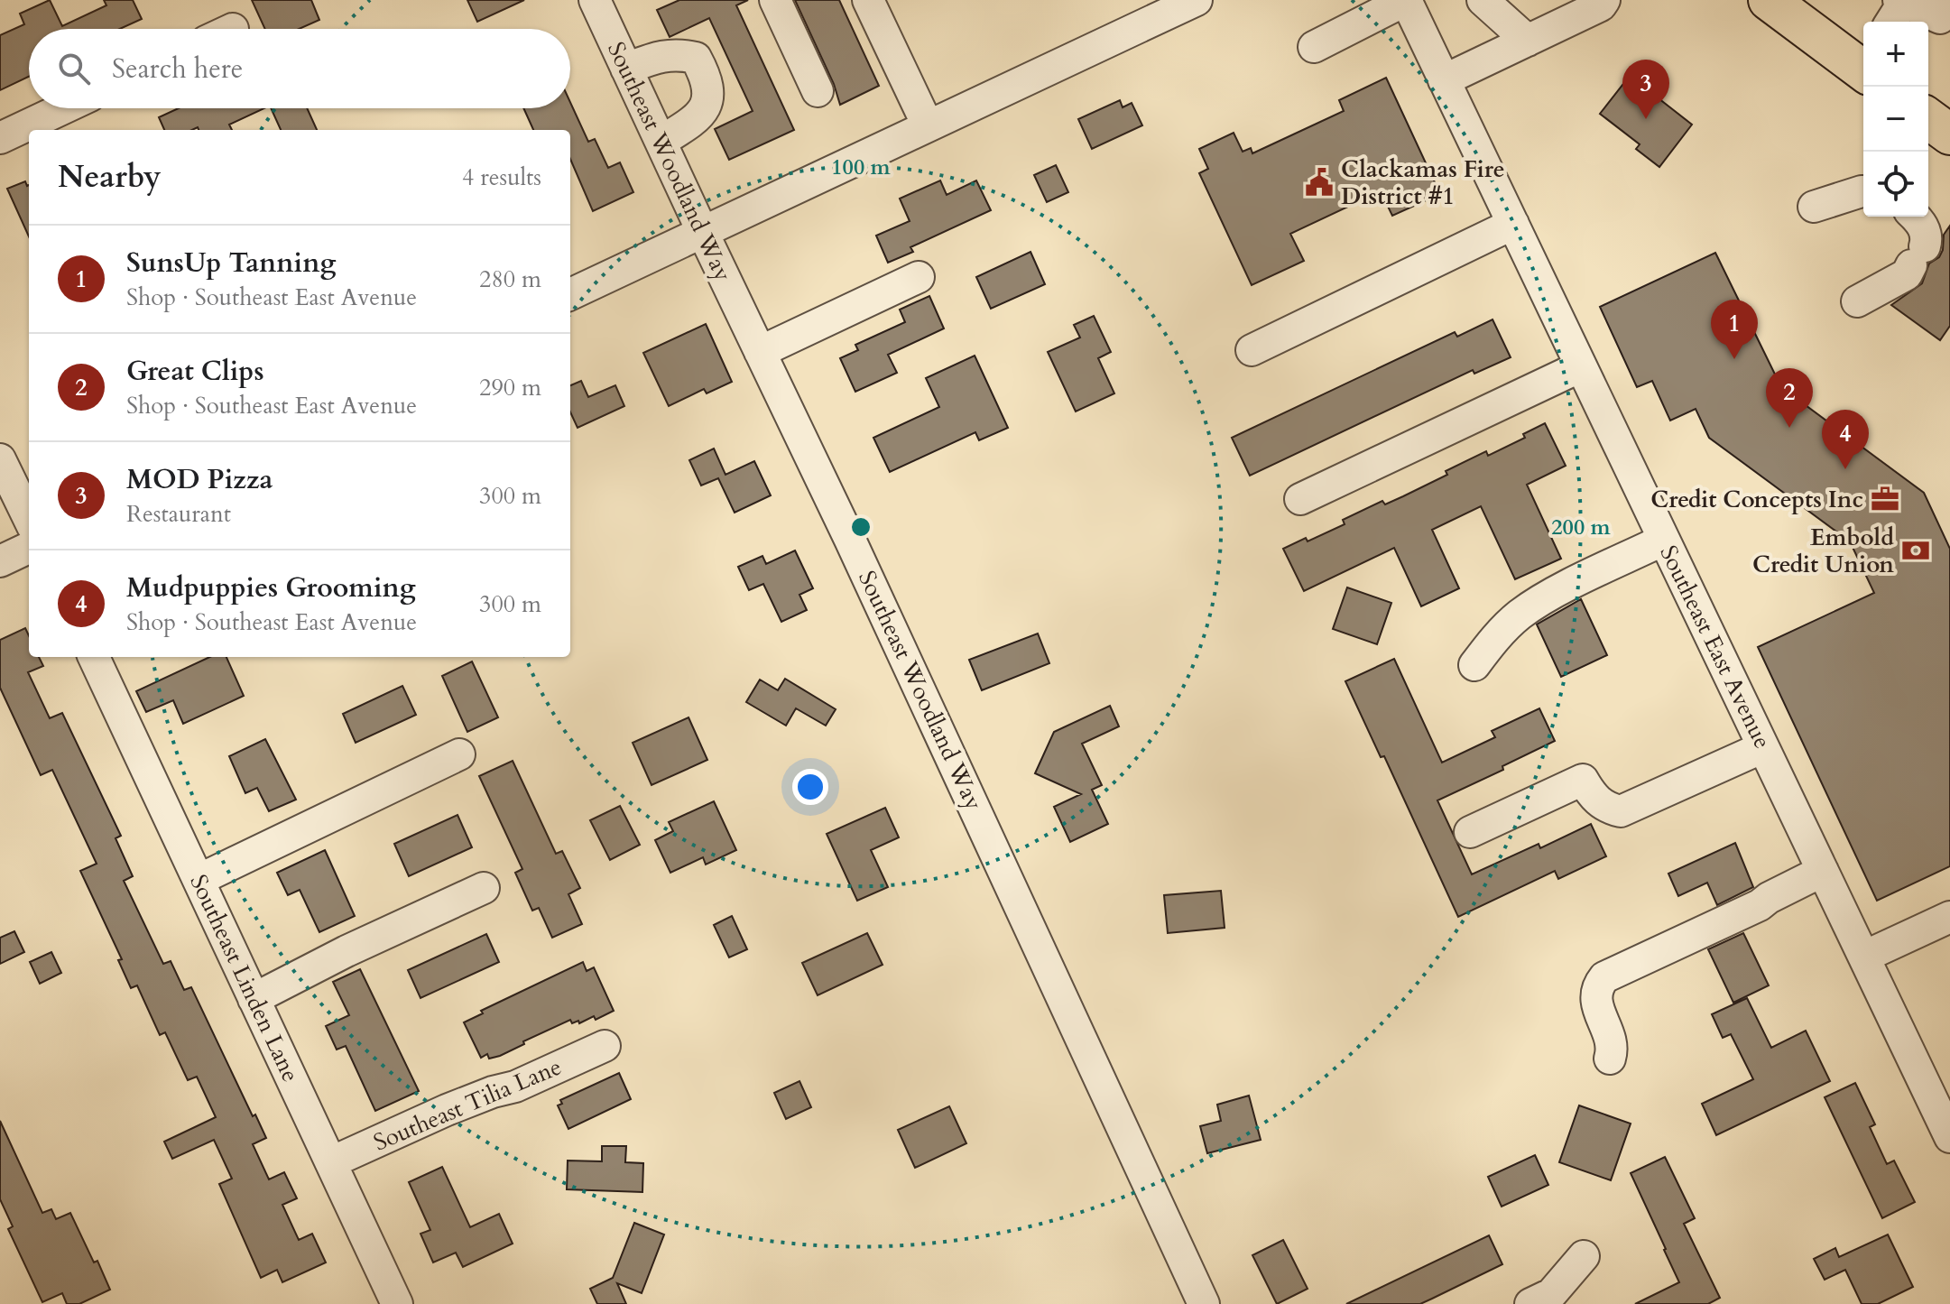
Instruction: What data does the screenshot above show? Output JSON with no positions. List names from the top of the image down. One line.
{"streets":{"street":["Southeast Woodland Way","Southeast East Avenue","Southeast Linden Lane","Southeast Tilia Lane"]},"crossings":[["Southeast Linden Lane","Southeast Tilia Lane"]],"places":{"public building":["Clackamas Fire District #1"],"office":["Credit Concepts Inc"],"bank":["Embold Credit Union"]},"page":{"map_buttons":["+","−"],"search":"Search here","pins":["3","1","2","4"],"heading":["Nearby","4 results"],"list":[{"mark":"1","name":"SunsUp Tanning","note":"Shop · Southeast East Avenue","value":"280 m"},{"mark":"2","name":"Great Clips","note":"Shop · Southeast East Avenue","value":"290 m"},{"mark":"3","name":"MOD Pizza","note":"Restaurant","value":"300 m"},{"mark":"4","name":"Mudpuppies Grooming","note":"Shop · Southeast East Avenue","value":"300 m"}]},"rings":["100 m","200 m"]}
